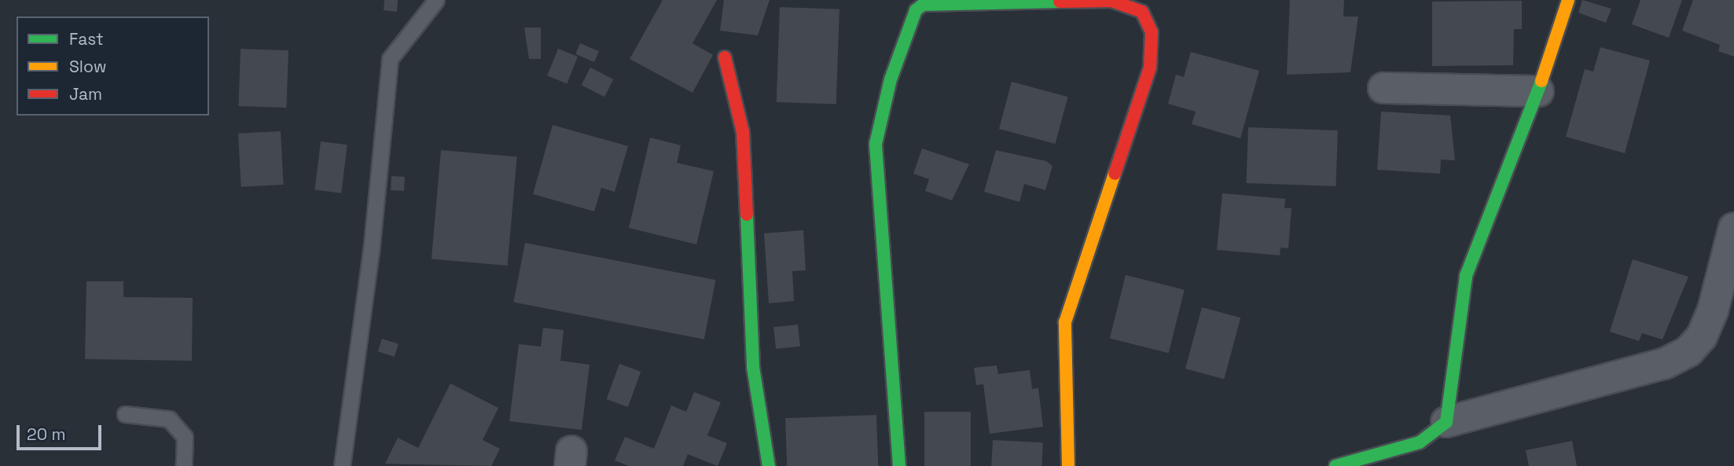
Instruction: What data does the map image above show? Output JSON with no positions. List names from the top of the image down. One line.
{"legend":["Fast","Slow","Jam"],"scale_bar":"20 m"}
